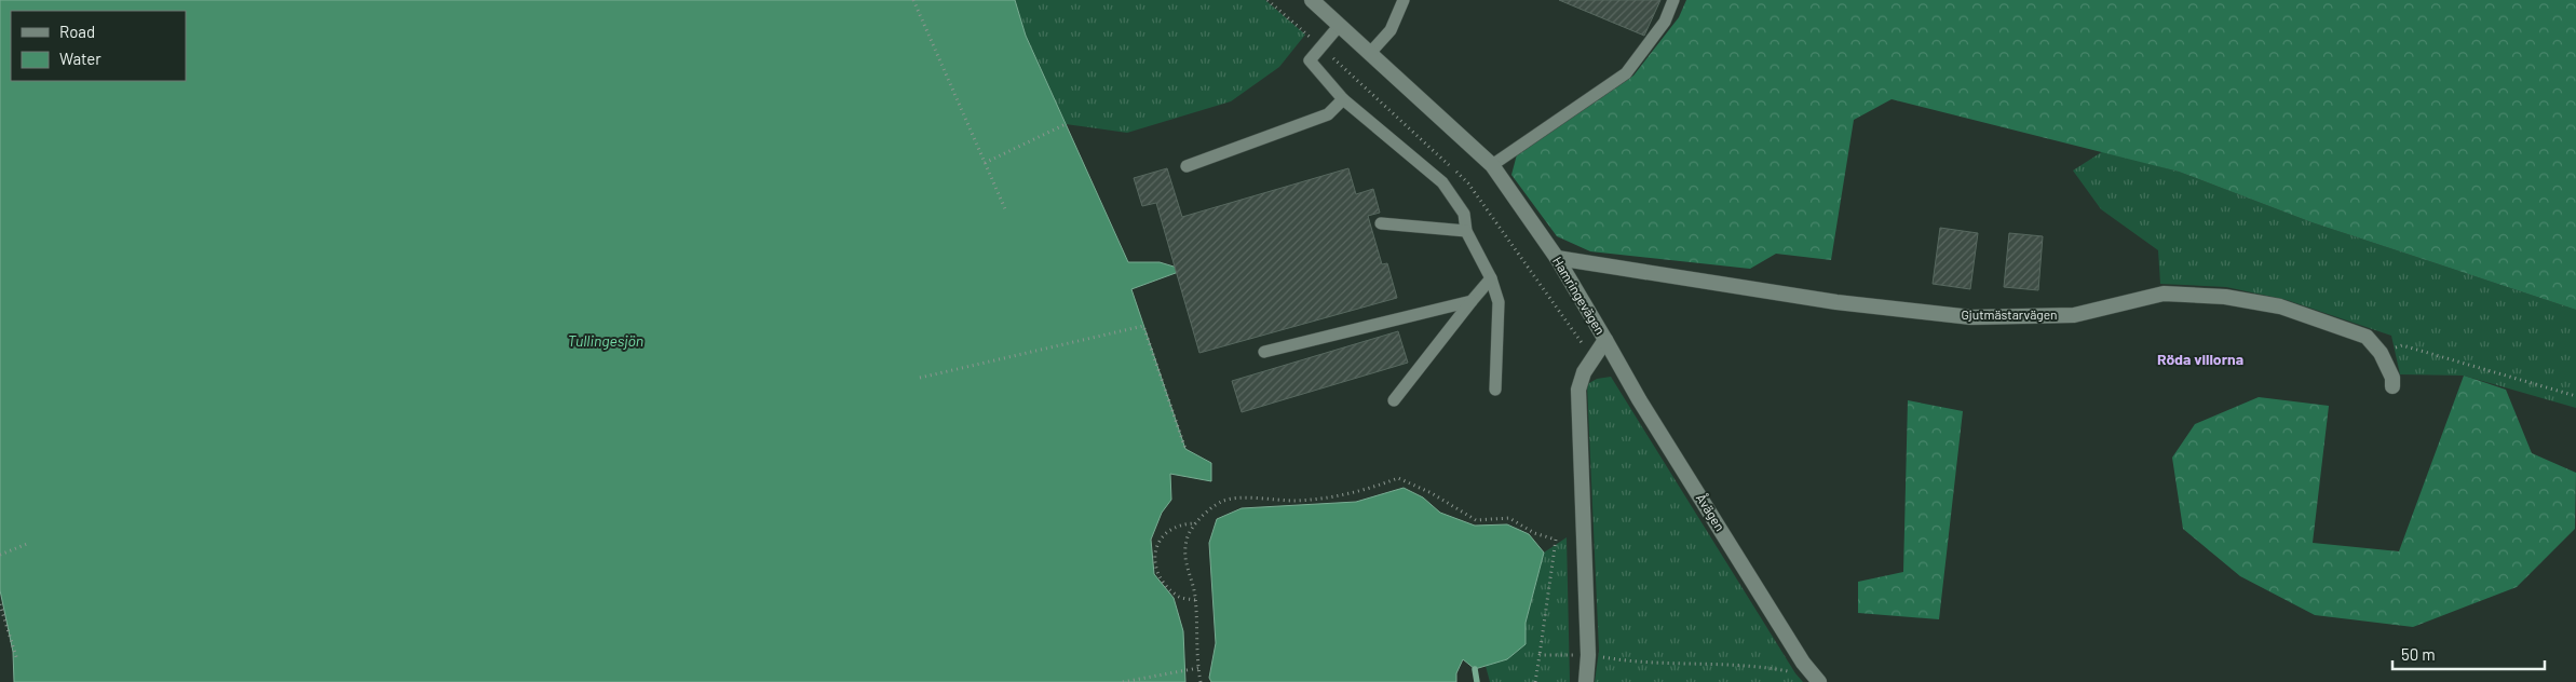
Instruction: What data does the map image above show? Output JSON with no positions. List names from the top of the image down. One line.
{"streets":{"street":["Hamringevägen","Gjutmästarvägen","Åvägen"]},"crossings":[["Hamringevägen","Gjutmästarvägen"],["Hamringevägen","Åvägen"]],"districts":["Röda villorna"],"water":["Tullingesjön"],"legend":["Road","Water"],"scale_bar":"50 m"}
